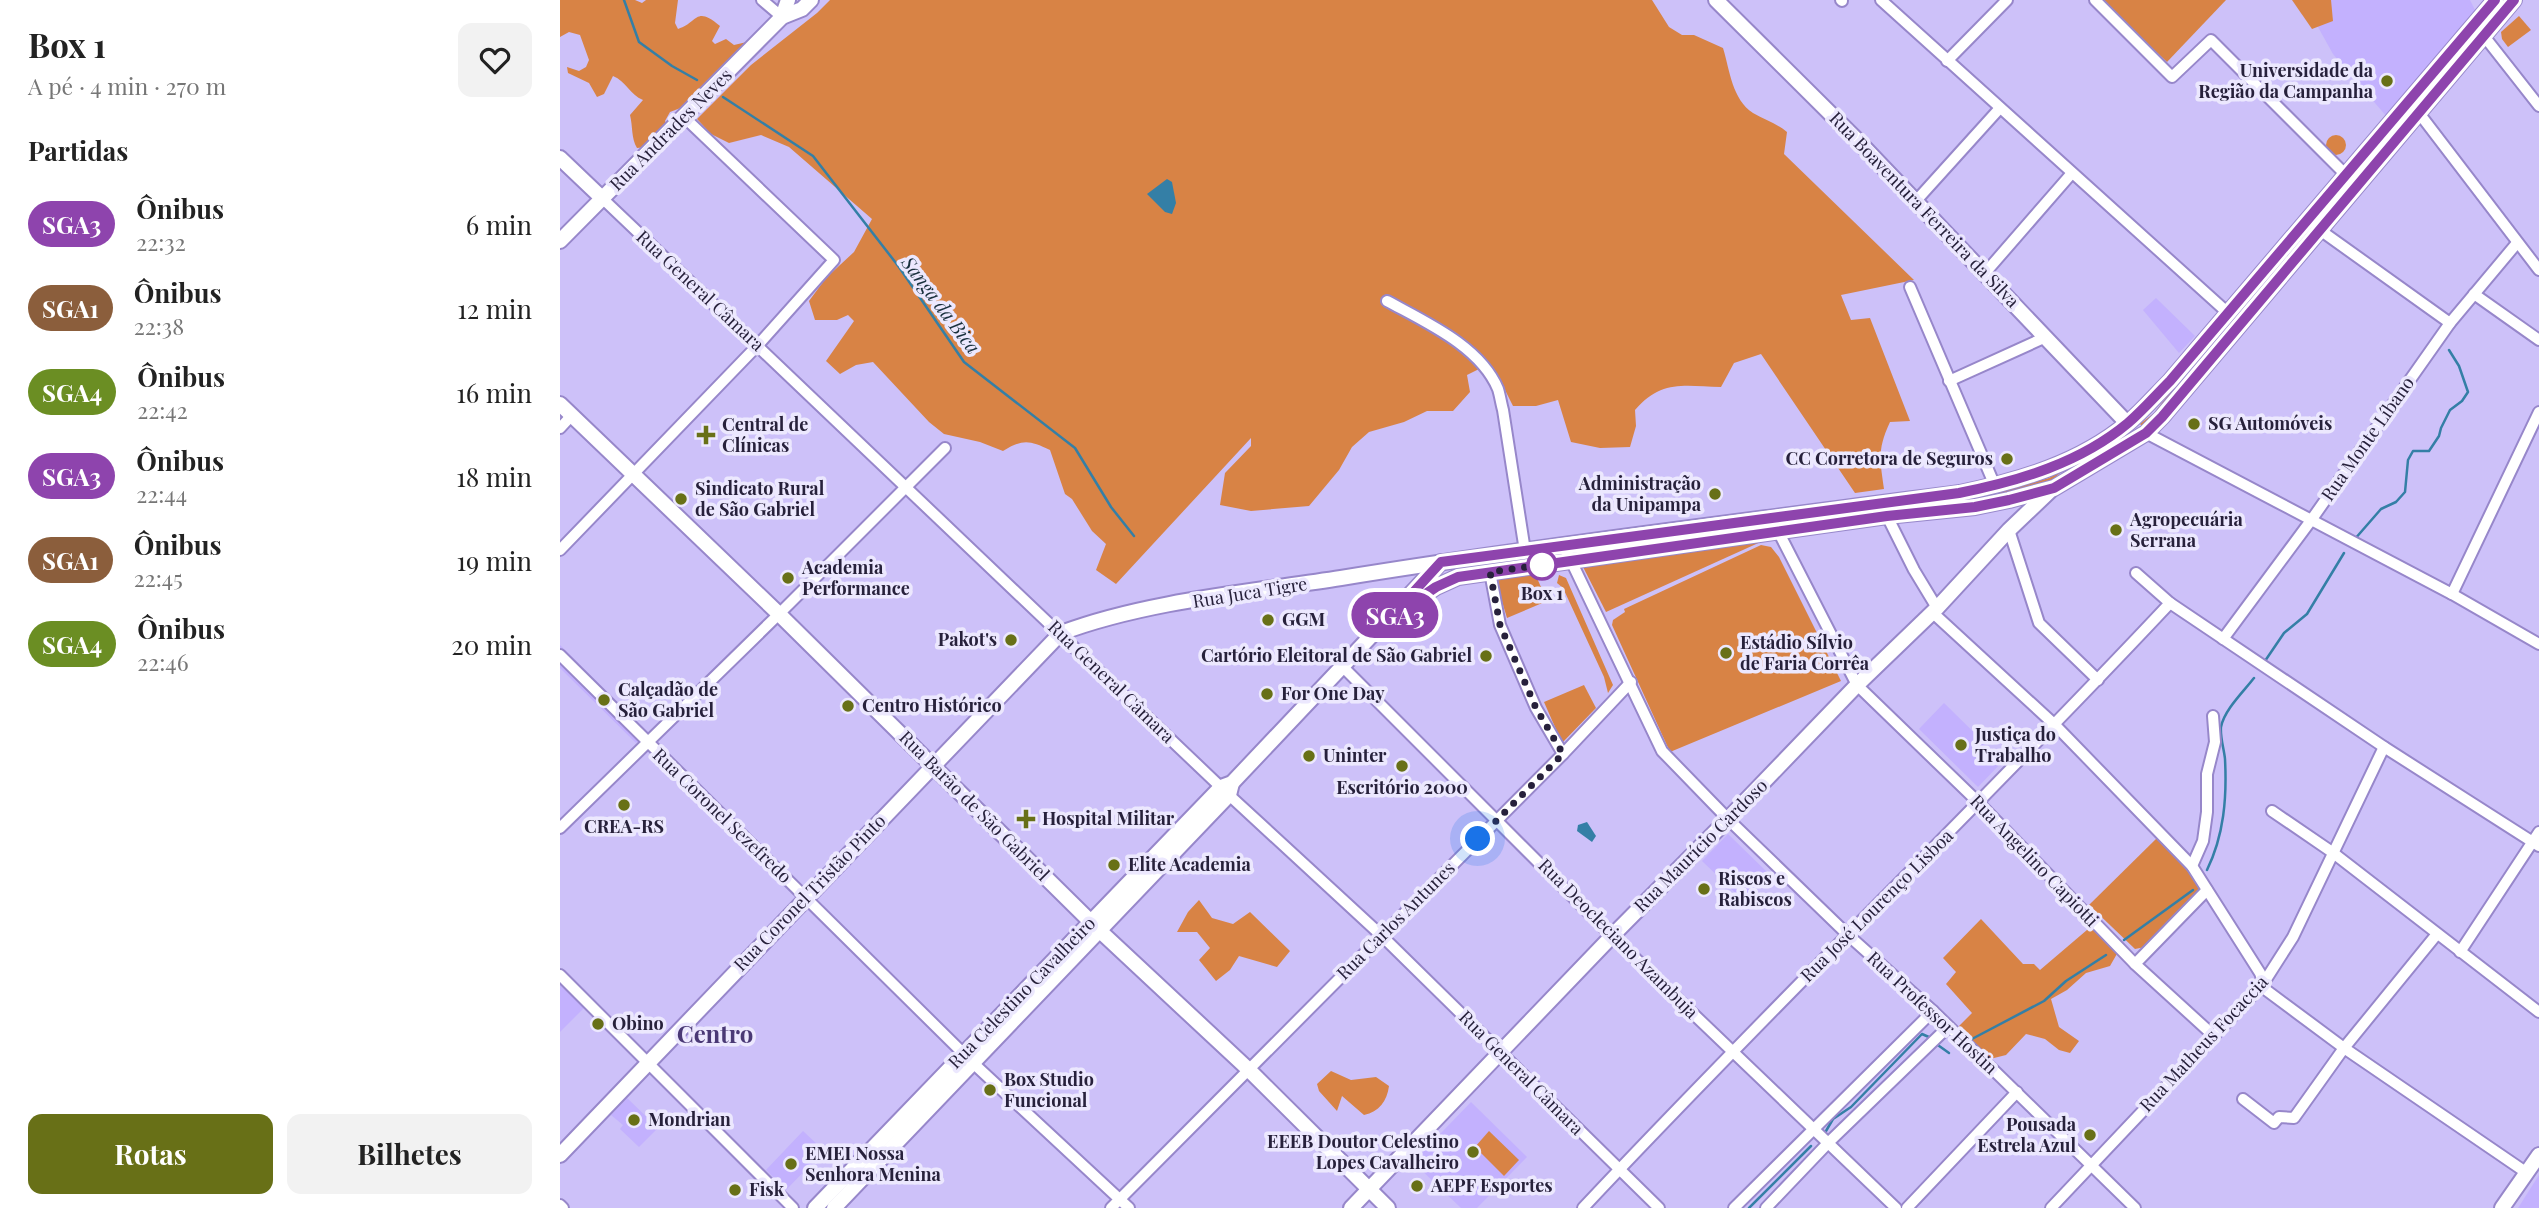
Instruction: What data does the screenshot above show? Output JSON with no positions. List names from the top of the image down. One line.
{"streets":{"main road":["Rua Andrades Neves","Rua Boaventura Ferreira da Silva","Rua General Câmara","Rua Juca Tigre","Rua Barão de São Gabriel","Rua Maurício Cardoso","Rua Coronel Tristão Pinto","Rua Celestino Cavalheiro"],"street":["Rua Monte Líbano","Rua Coronel Sezefredo","Rua Angelino Capiotti","Rua José Lourenço Lisboa","Rua Carlos Antunes","Rua Deocleciano Azambuja","Rua Professor Hostin","Rua Matheus Focaccia"]},"crossings":[["Rua Andrades Neves","Rua General Câmara"],["Rua General Câmara","Rua Juca Tigre"],["Rua General Câmara","Rua Maurício Cardoso"],["Rua General Câmara","Rua Coronel Tristão Pinto"],["Rua General Câmara","Rua José Lourenço Lisboa"],["Rua General Câmara","Rua Carlos Antunes"],["Rua General Câmara","Rua Celestino Cavalheiro"],["Rua Juca Tigre","Rua Coronel Tristão Pinto"],["Rua Juca Tigre","Rua Celestino Cavalheiro"],["Rua Juca Tigre","Rua Professor Hostin"],["Rua Barão de São Gabriel","Rua Maurício Cardoso"],["Rua Barão de São Gabriel","Rua Coronel Tristão Pinto"],["Rua Barão de São Gabriel","Rua Carlos Antunes"],["Rua Barão de São Gabriel","Rua Celestino Cavalheiro"],["Rua Coronel Sezefredo","Rua Coronel Tristão Pinto"],["Rua Coronel Sezefredo","Rua Carlos Antunes"],["Rua Coronel Sezefredo","Rua Celestino Cavalheiro"],["Rua Maurício Cardoso","Rua Angelino Capiotti"],["Rua Maurício Cardoso","Rua Deocleciano Azambuja"],["Rua Maurício Cardoso","Rua Celestino Cavalheiro"],["Rua Maurício Cardoso","Rua Professor Hostin"],["Rua Angelino Capiotti","Rua José Lourenço Lisboa"],["Rua Angelino Capiotti","Rua Celestino Cavalheiro"],["Rua Angelino Capiotti","Rua Matheus Focaccia"],["Rua José Lourenço Lisboa","Rua Deocleciano Azambuja"],["Rua José Lourenço Lisboa","Rua Professor Hostin"],["Rua Carlos Antunes","Rua Deocleciano Azambuja"],["Rua Carlos Antunes","Rua Professor Hostin"],["Rua Deocleciano Azambuja","Rua Celestino Cavalheiro"],["Rua Celestino Cavalheiro","Rua Professor Hostin"],["Rua Professor Hostin","Rua Matheus Focaccia"]],"districts":["Centro"],"water":["Sanga da Bica"],"places":{"other":["Universidade da Região da Campanha","SG Automóveis","CC Corretora de Seguros","Administração da Unipampa","Sindicato Rural de São Gabriel","Agropecuária Serrana","Box 1","Academia Performance","GGM","Pakot's","Estádio Sílvio de Faria Corrêa","Cartório Eleitoral de São Gabriel","For One Day","Calçadão de São Gabriel","Centro Histórico","Justiça do Trabalho","Uninter","Escritório 2000","CREA-RS","Elite Academia","Riscos e Rabiscos","Obino","Box Studio Funcional","Mondrian","Pousada Estrela Azul","EEEB Doutor Celestino Lopes Cavalheiro","EMEI Nossa Senhora Menina","AEPF Esportes","Fisk"],"health":["Central de Clínicas","Hospital Militar"]},"lines":["bus line SGA3"],"page":{"heading":[["Box 1","A pé · 4 min · 270 m"],"Partidas"],"on_map":"SGA3","list":[{"mark":"SGA3","name":"Ônibus","note":"22:32","value":"6 min"},{"mark":"SGA1","name":"Ônibus","note":"22:38","value":"12 min"},{"mark":"SGA4","name":"Ônibus","note":"22:42","value":"16 min"},{"mark":"SGA3","name":"Ônibus","note":"22:44","value":"18 min"},{"mark":"SGA1","name":"Ônibus","note":"22:45","value":"19 min"},{"mark":"SGA4","name":"Ônibus","note":"22:46","value":"20 min"}],"buttons":["Rotas","Bilhetes"]}}
